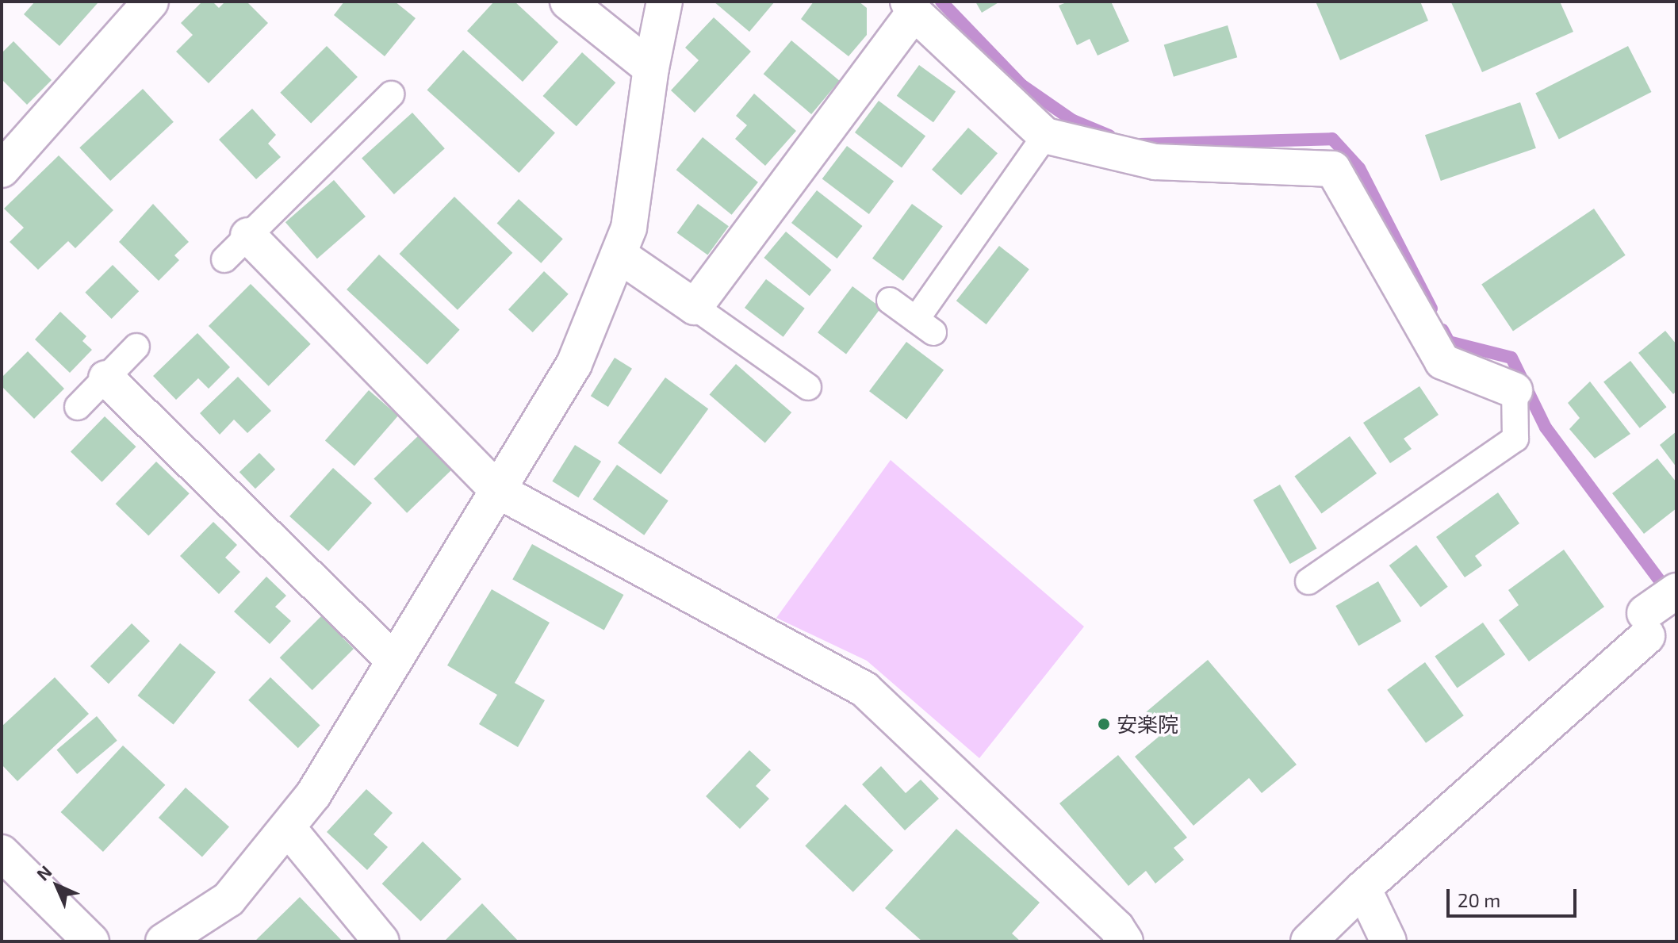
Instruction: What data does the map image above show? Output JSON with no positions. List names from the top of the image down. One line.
{"places":["安楽院"],"scale_bar":"20 m","north":"top left"}
